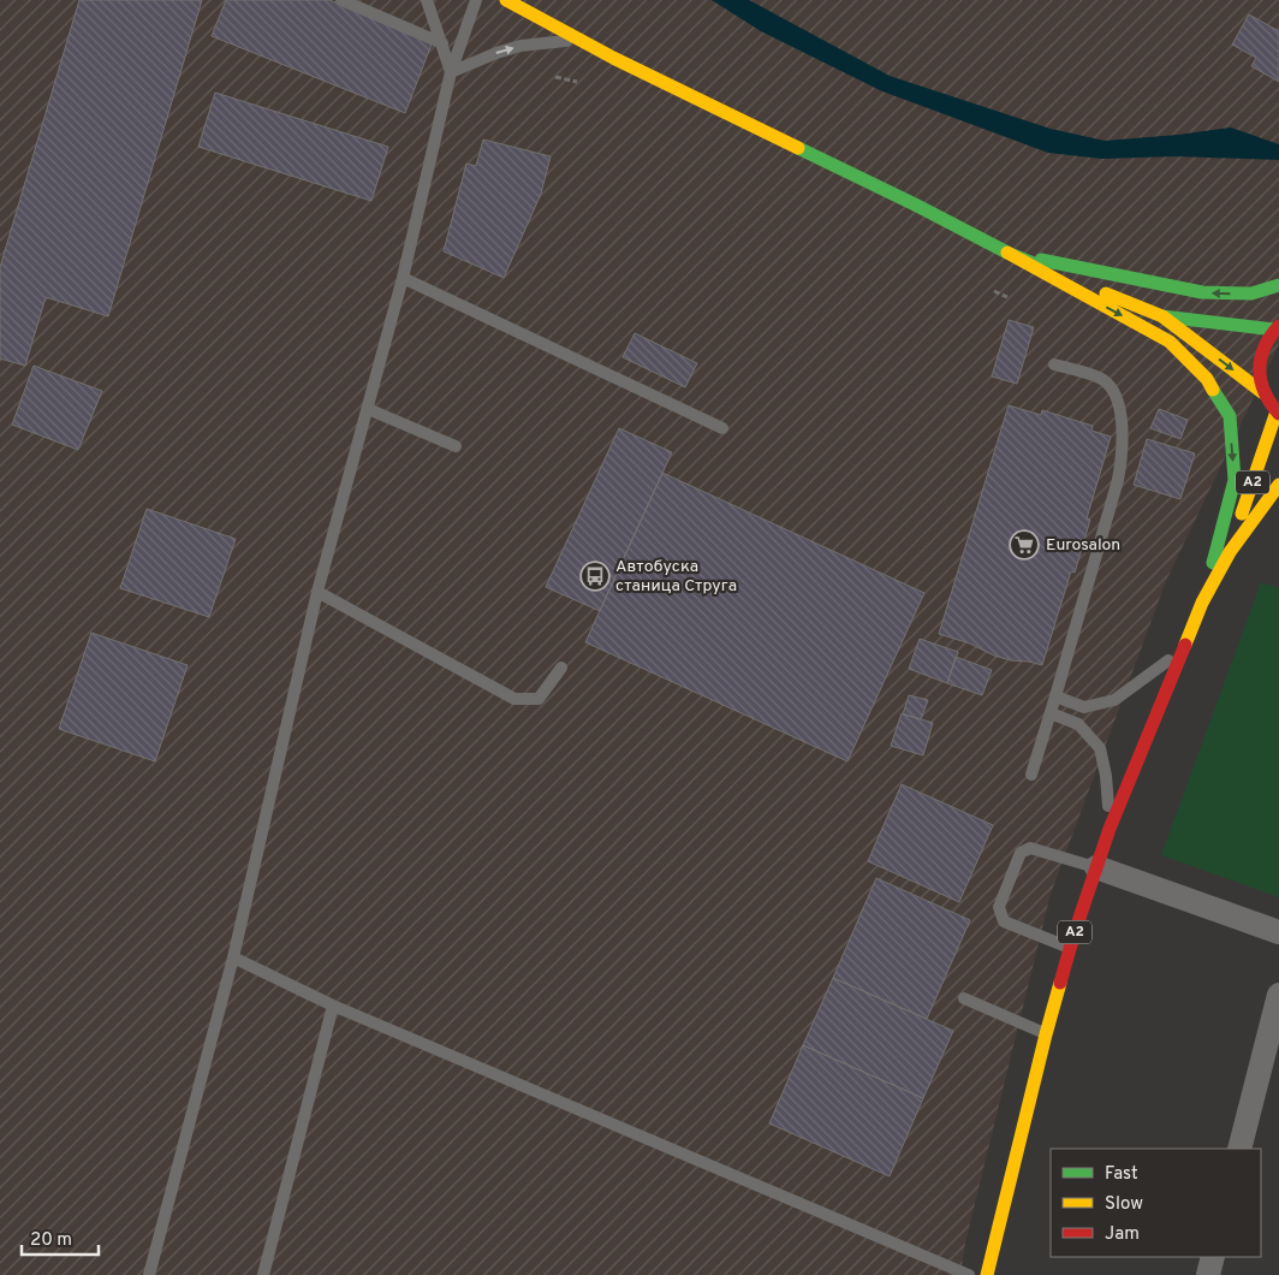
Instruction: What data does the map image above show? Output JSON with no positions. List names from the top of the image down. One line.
{"streets":{"main road":["A2"]},"places":{"supermarket":["Eurosalon"],"bus stop":["Автобуска станица Струга"]},"legend":["Fast","Slow","Jam"],"scale_bar":"20 m"}
